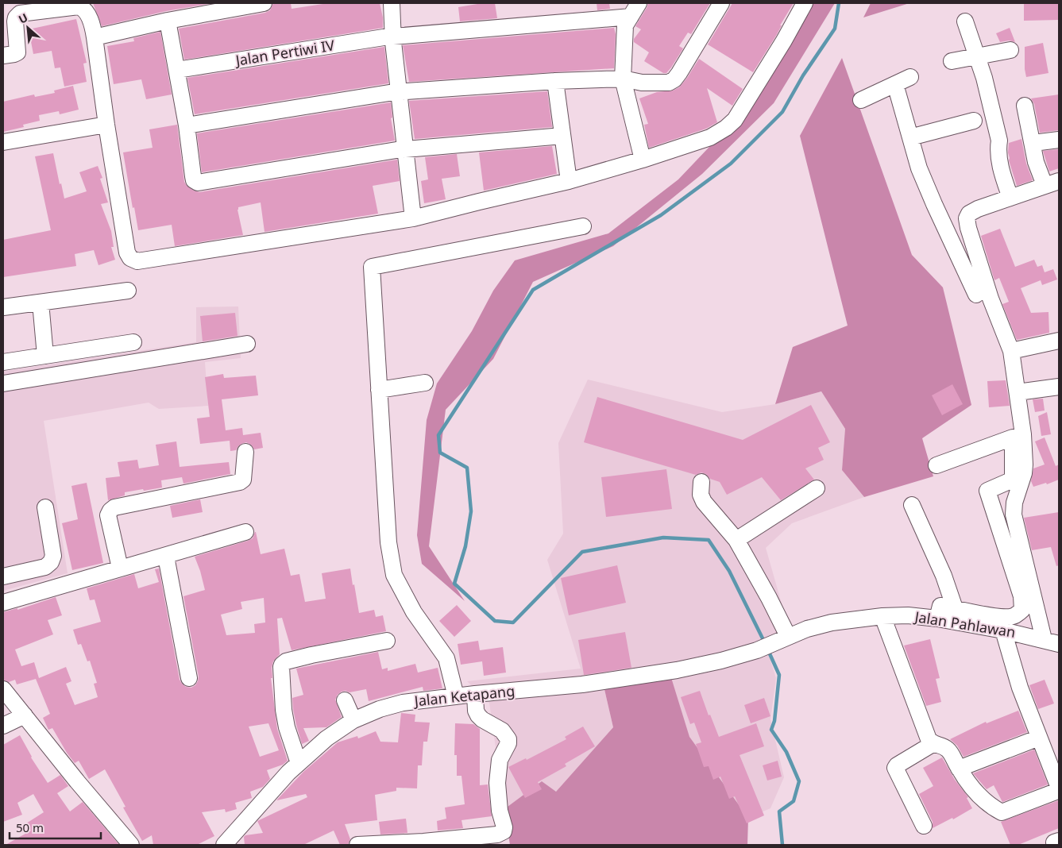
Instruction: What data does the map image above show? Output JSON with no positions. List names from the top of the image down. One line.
{"streets":{"street":["Jalan Pertiwi IV","Jalan Pahlawan","Jalan Ketapang"]},"crossings":[["Jalan Pahlawan","Jalan Ketapang"]],"scale_bar":"50 m","north":"top left"}
